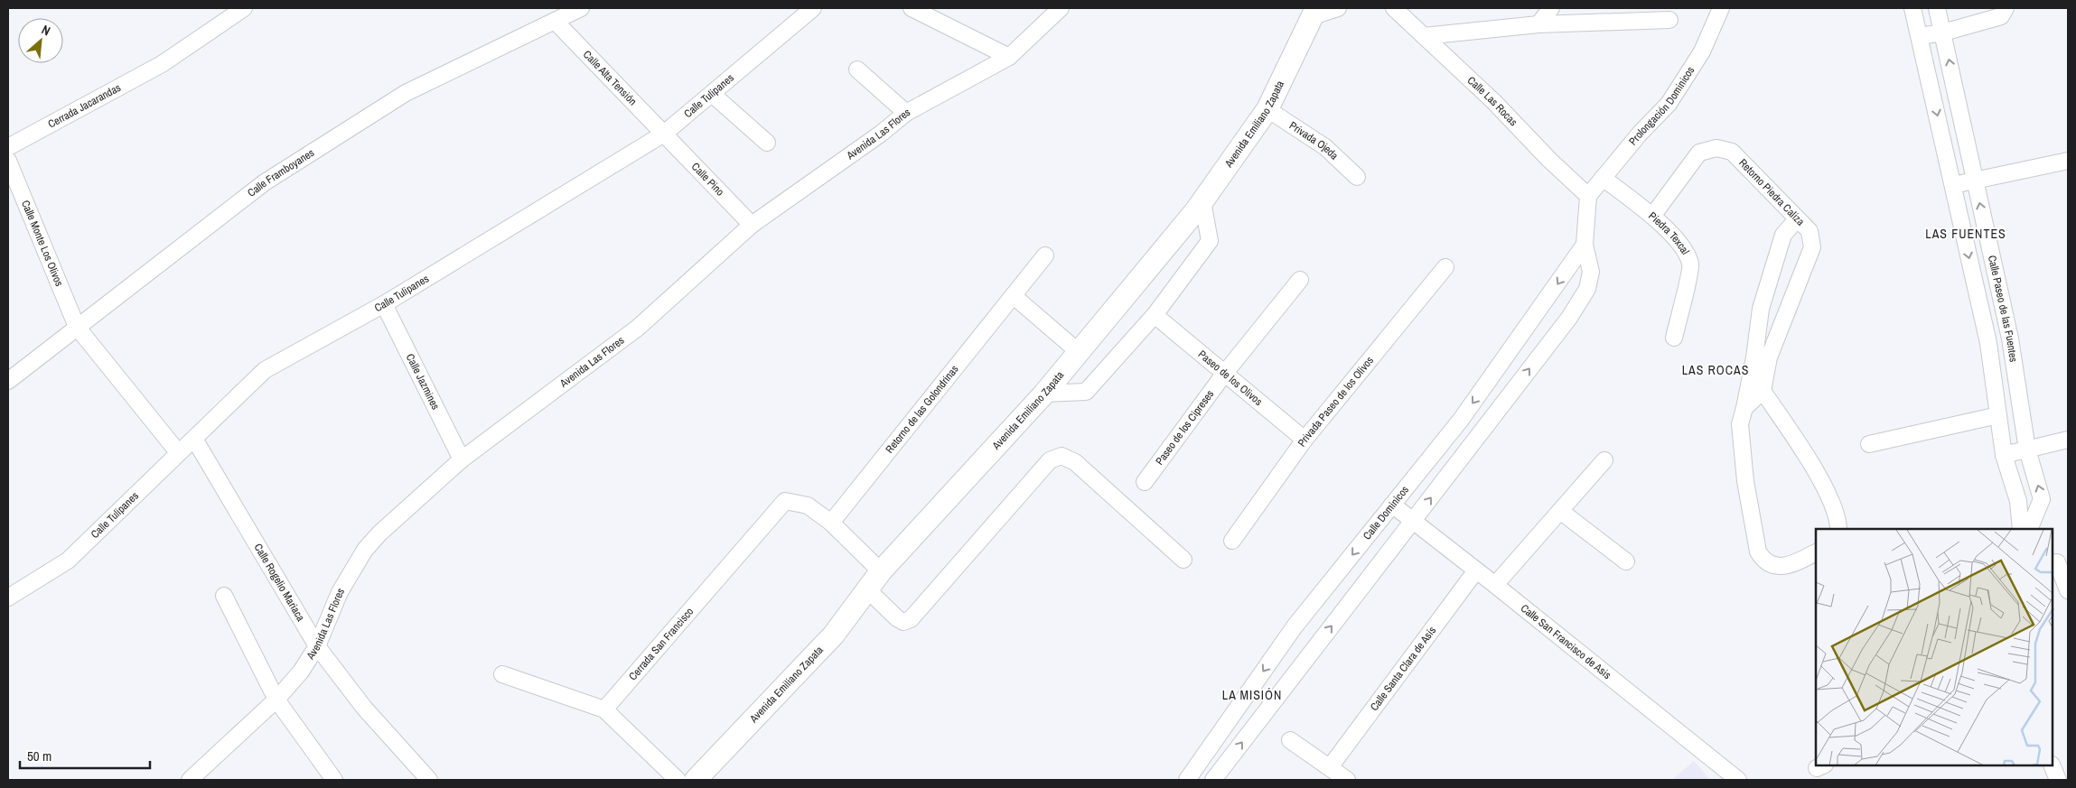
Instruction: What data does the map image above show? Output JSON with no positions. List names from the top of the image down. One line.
{"streets":{"main road":["Avenida Emiliano Zapata"],"street":["Calle Alta Tensión","Calle Tulipanes","Calle Las Rocas","Cerrada Jacarandas","Prolongación Dominicos","Avenida Las Flores","Privada Ojeda","Calle Framboyanes","Calle Pino","Retorno Piedra Caliza","Piedra Texcal","Calle Monte Los Olivos","Calle Paseo de las Fuentes","Paseo de los Olivos","Calle Jazmines","Privada Paseo de los Olivos","Retorno de las Golondrinas","Paseo de los Cipreses","Calle Dominicos","Calle Rogelio Mariaca","Calle San Francisco de Asis","Cerrada San Francisco","Calle Santa Clara de Asís"]},"crossings":[["Calle Alta Tensión","Calle Tulipanes"],["Calle Alta Tensión","Calle Framboyanes"],["Calle Alta Tensión","Calle Pino"],["Calle Tulipanes","Calle Pino"],["Calle Tulipanes","Calle Jazmines"],["Calle Tulipanes","Calle Rogelio Mariaca"],["Calle Las Rocas","Prolongación Dominicos"],["Prolongación Dominicos","Piedra Texcal"],["Avenida Emiliano Zapata","Privada Ojeda"],["Avenida Las Flores","Calle Pino"],["Avenida Las Flores","Calle Jazmines"],["Avenida Las Flores","Calle Rogelio Mariaca"],["Calle Framboyanes","Calle Monte Los Olivos"],["Retorno Piedra Caliza","Piedra Texcal"],["Paseo de los Olivos","Privada Paseo de los Olivos"],["Paseo de los Olivos","Paseo de los Cipreses"],["Retorno de las Golondrinas","Cerrada San Francisco"],["Calle Dominicos","Calle San Francisco de Asis"],["Calle San Francisco de Asis","Calle Santa Clara de Asís"]],"districts":["LAS FUENTES","LAS ROCAS","LA MISIÓN"],"scale_bar":"50 m","north":"top right"}
